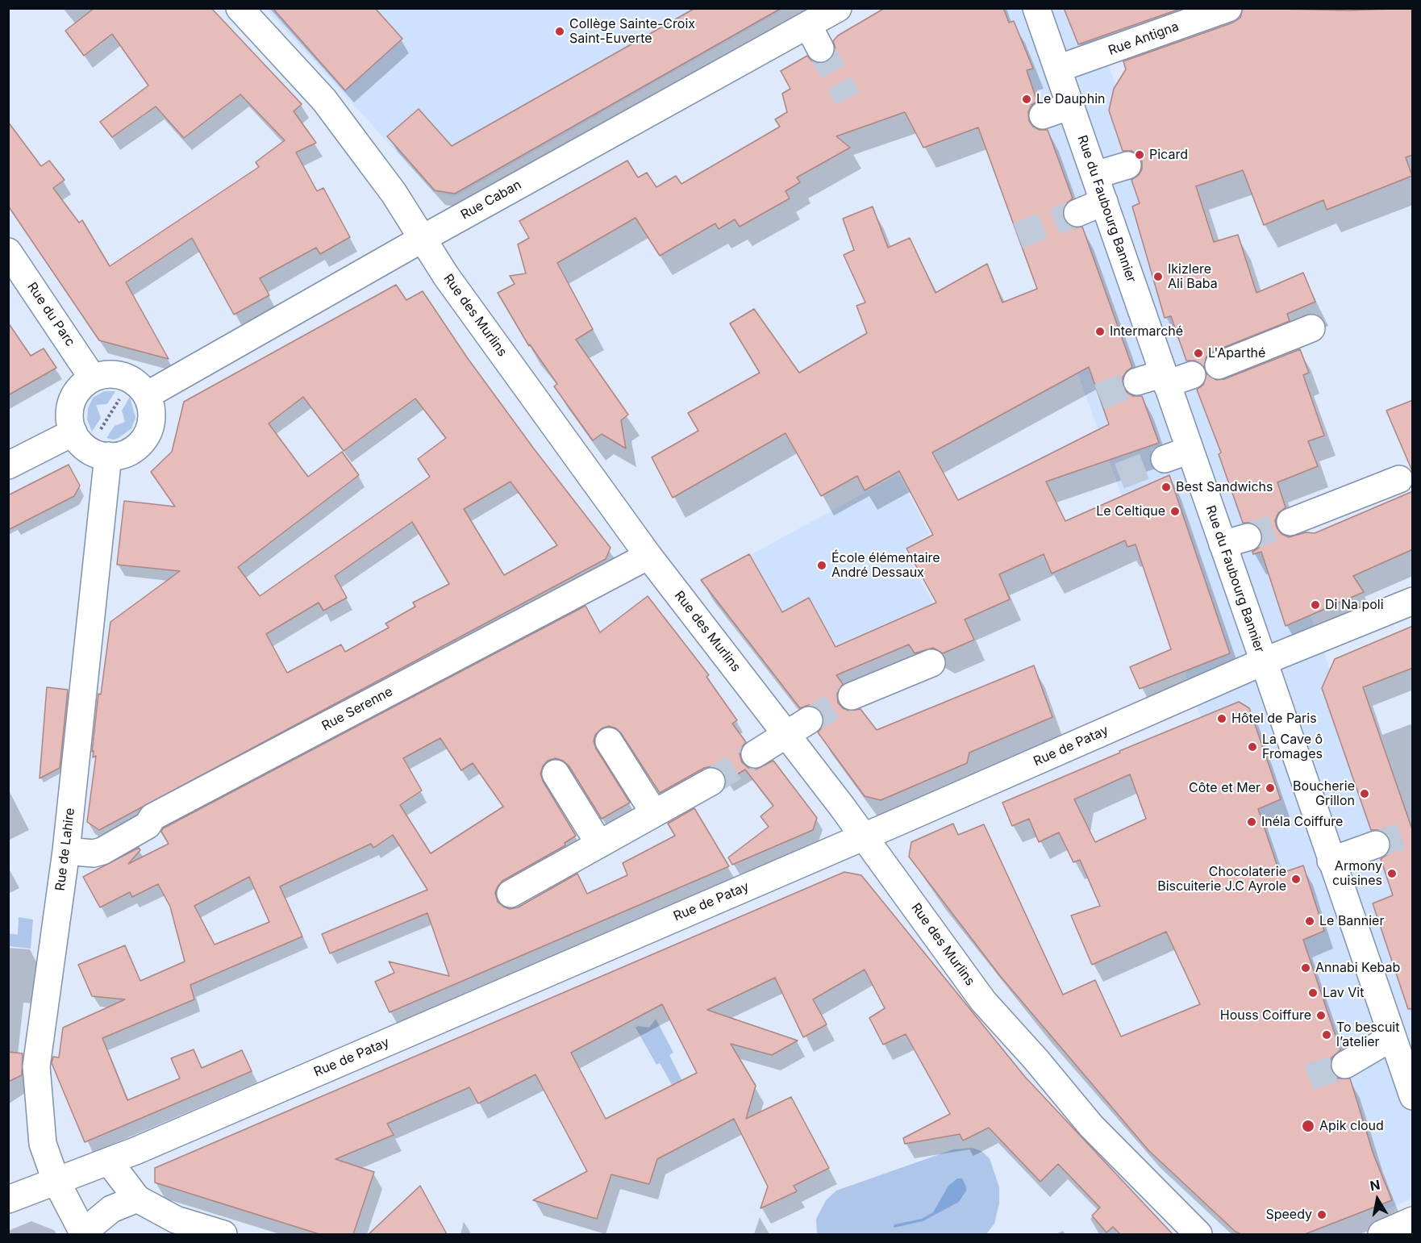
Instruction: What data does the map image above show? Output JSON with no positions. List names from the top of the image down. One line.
{"streets":{"street":["Rue Antigna","Rue Caban","Rue du Faubourg Bannier","Rue du Parc","Rue des Murlins","Rue Serenne","Rue de Patay","Rue de Lahire"]},"crossings":[["Rue Antigna","Rue du Faubourg Bannier"],["Rue Caban","Rue des Murlins"],["Rue du Faubourg Bannier","Rue de Patay"],["Rue des Murlins","Rue Serenne"],["Rue des Murlins","Rue de Patay"],["Rue Serenne","Rue de Lahire"],["Rue de Patay","Rue de Lahire"]],"places":["Collège Sainte-Croix Saint-Euverte","Le Dauphin","Picard","Ikizlere Ali Baba","Intermarché","L'Aparthé","Best Sandwichs","Le Celtique","École élémentaire André Dessaux","Di Na poli","Hôtel de Paris","La Cave ô Fromages","Côte et Mer","Boucherie Grillon","Inéla Coiffure","Armony cuisines","Chocolaterie Biscuiterie J.C Ayrole","Le Bannier","Annabi Kebab","Lav Vit","Houss Coiffure","To bescuit l’atelier","Apik cloud","Speedy"],"north":"top"}
